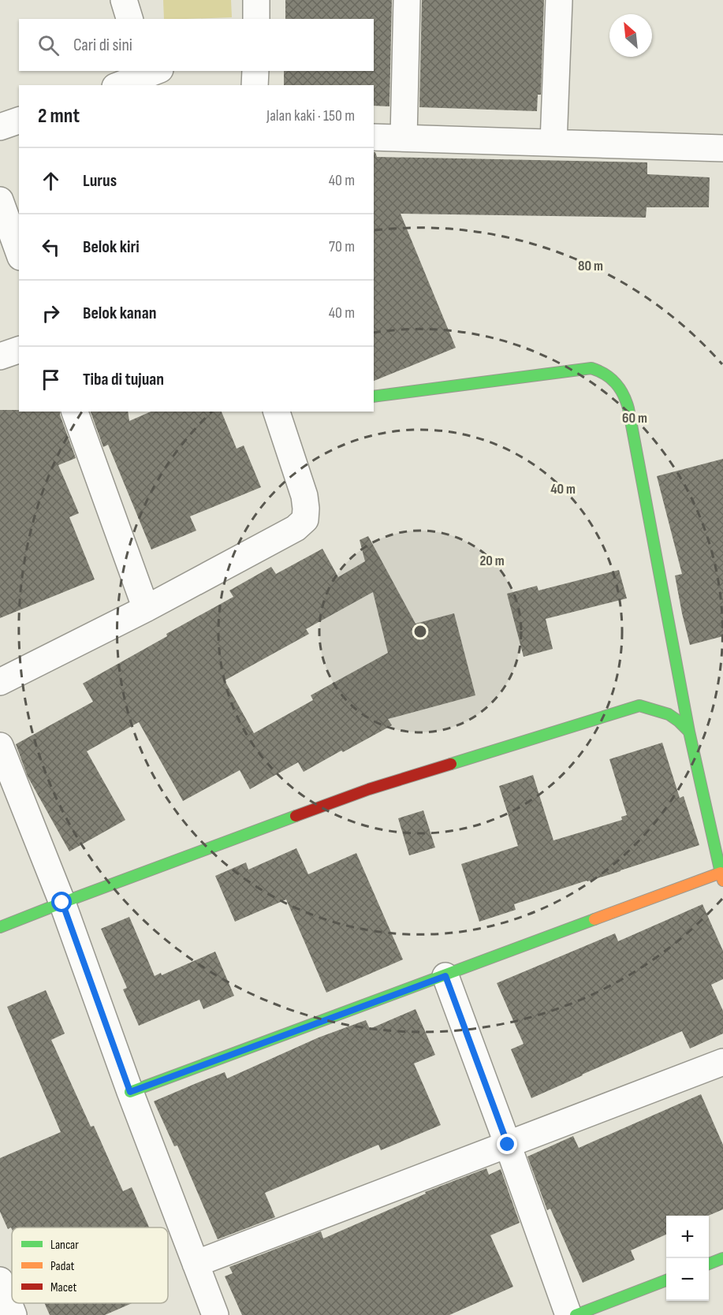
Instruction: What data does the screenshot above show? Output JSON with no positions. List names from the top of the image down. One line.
{"legend":["Lancar","Padat","Macet"],"north":"top left","page":{"search":"Cari di sini","heading":["2 mnt","Jalan kaki · 150 m"],"list":[["Lurus","40 m"],["Belok kiri","70 m"],["Belok kanan","40 m"],"Tiba di tujuan"],"map_buttons":["+","−"]},"rings":["80 m","60 m","40 m","20 m"]}
